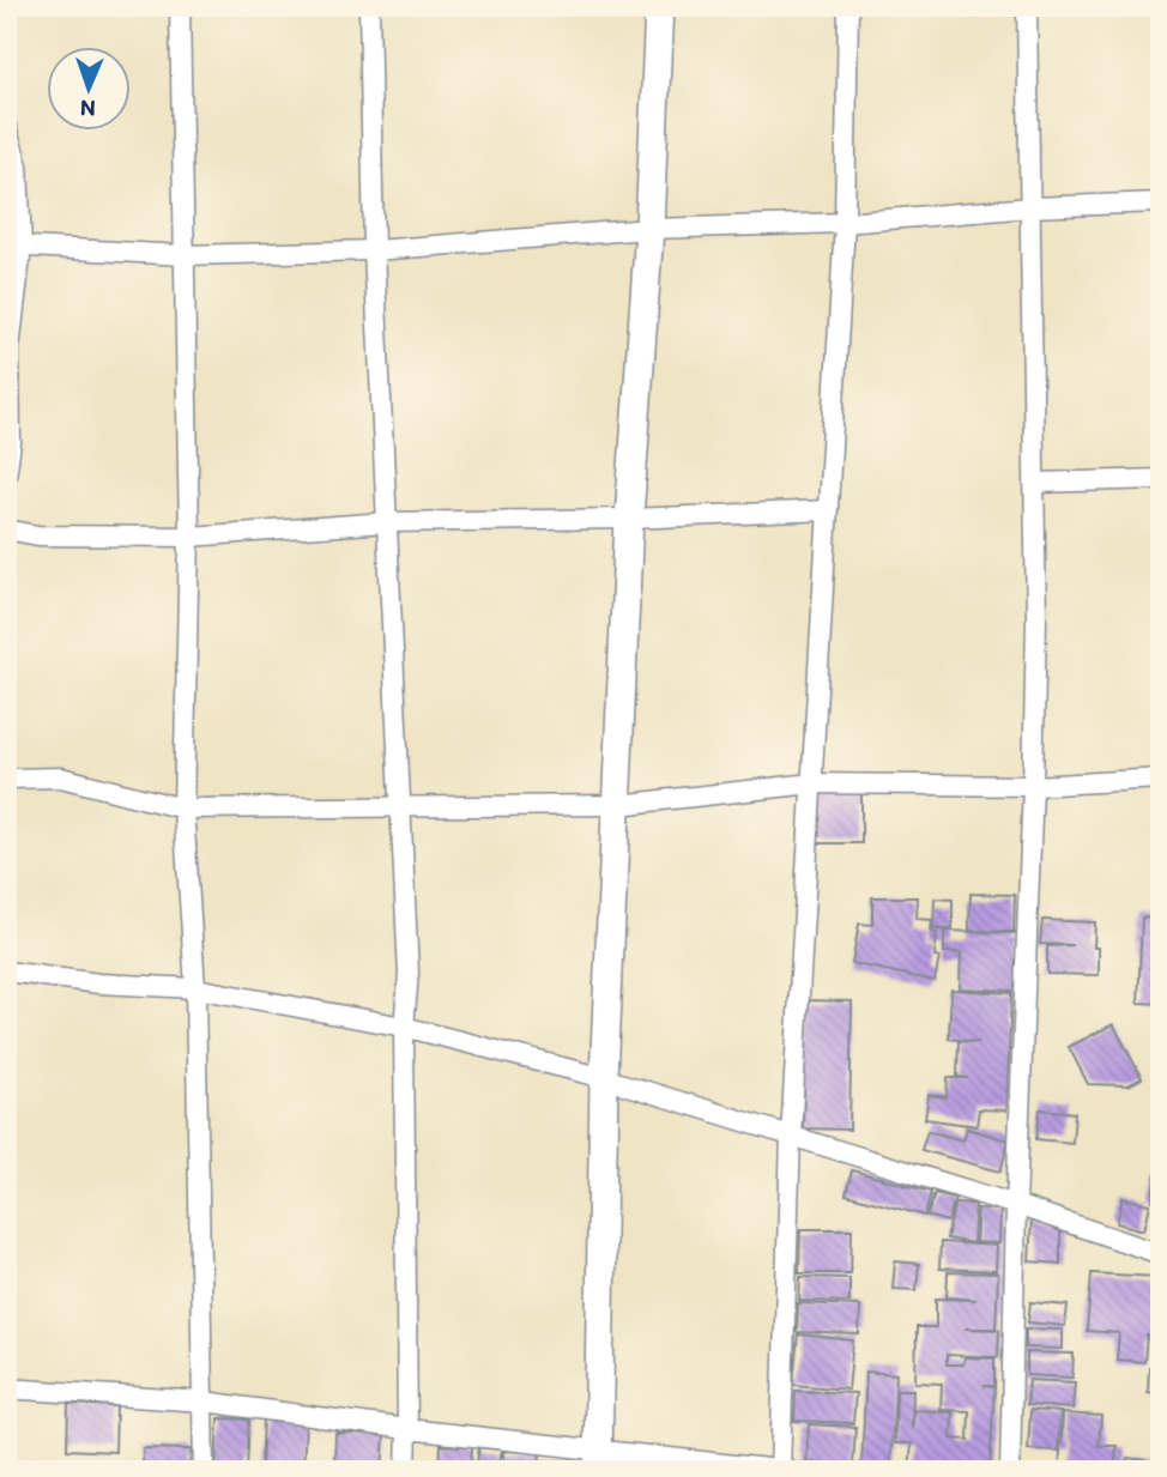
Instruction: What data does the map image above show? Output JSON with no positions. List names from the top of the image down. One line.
{"north":"bottom"}
